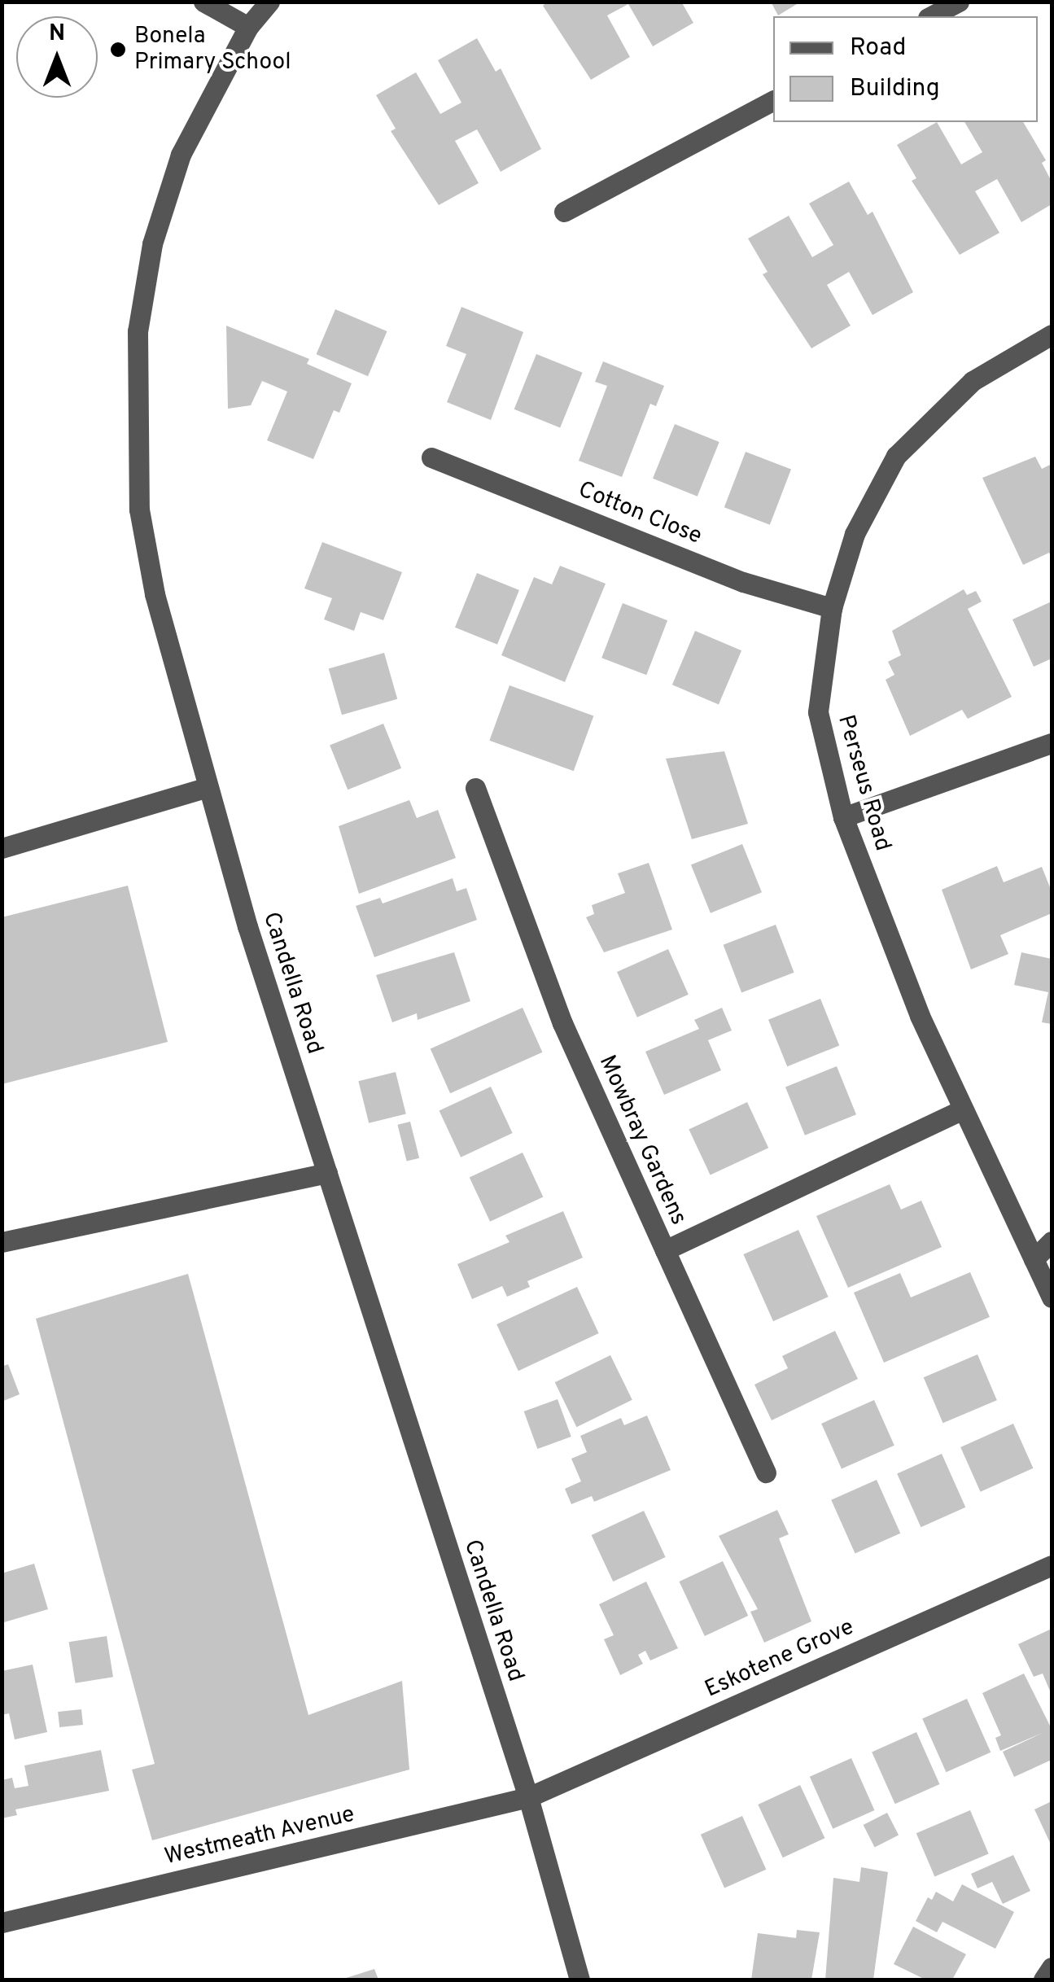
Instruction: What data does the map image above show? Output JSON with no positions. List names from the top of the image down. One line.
{"streets":{"street":["Cotton Close","Perseus Road","Candella Road","Mowbray Gardens","Eskotene Grove","Westmeath Avenue"]},"crossings":[["Cotton Close","Perseus Road"],["Perseus Road","Mowbray Gardens"],["Candella Road","Eskotene Grove"],["Candella Road","Westmeath Avenue"],["Eskotene Grove","Westmeath Avenue"]],"places":["Bonela Primary School"],"legend":["Road","Building"],"north":"top"}
